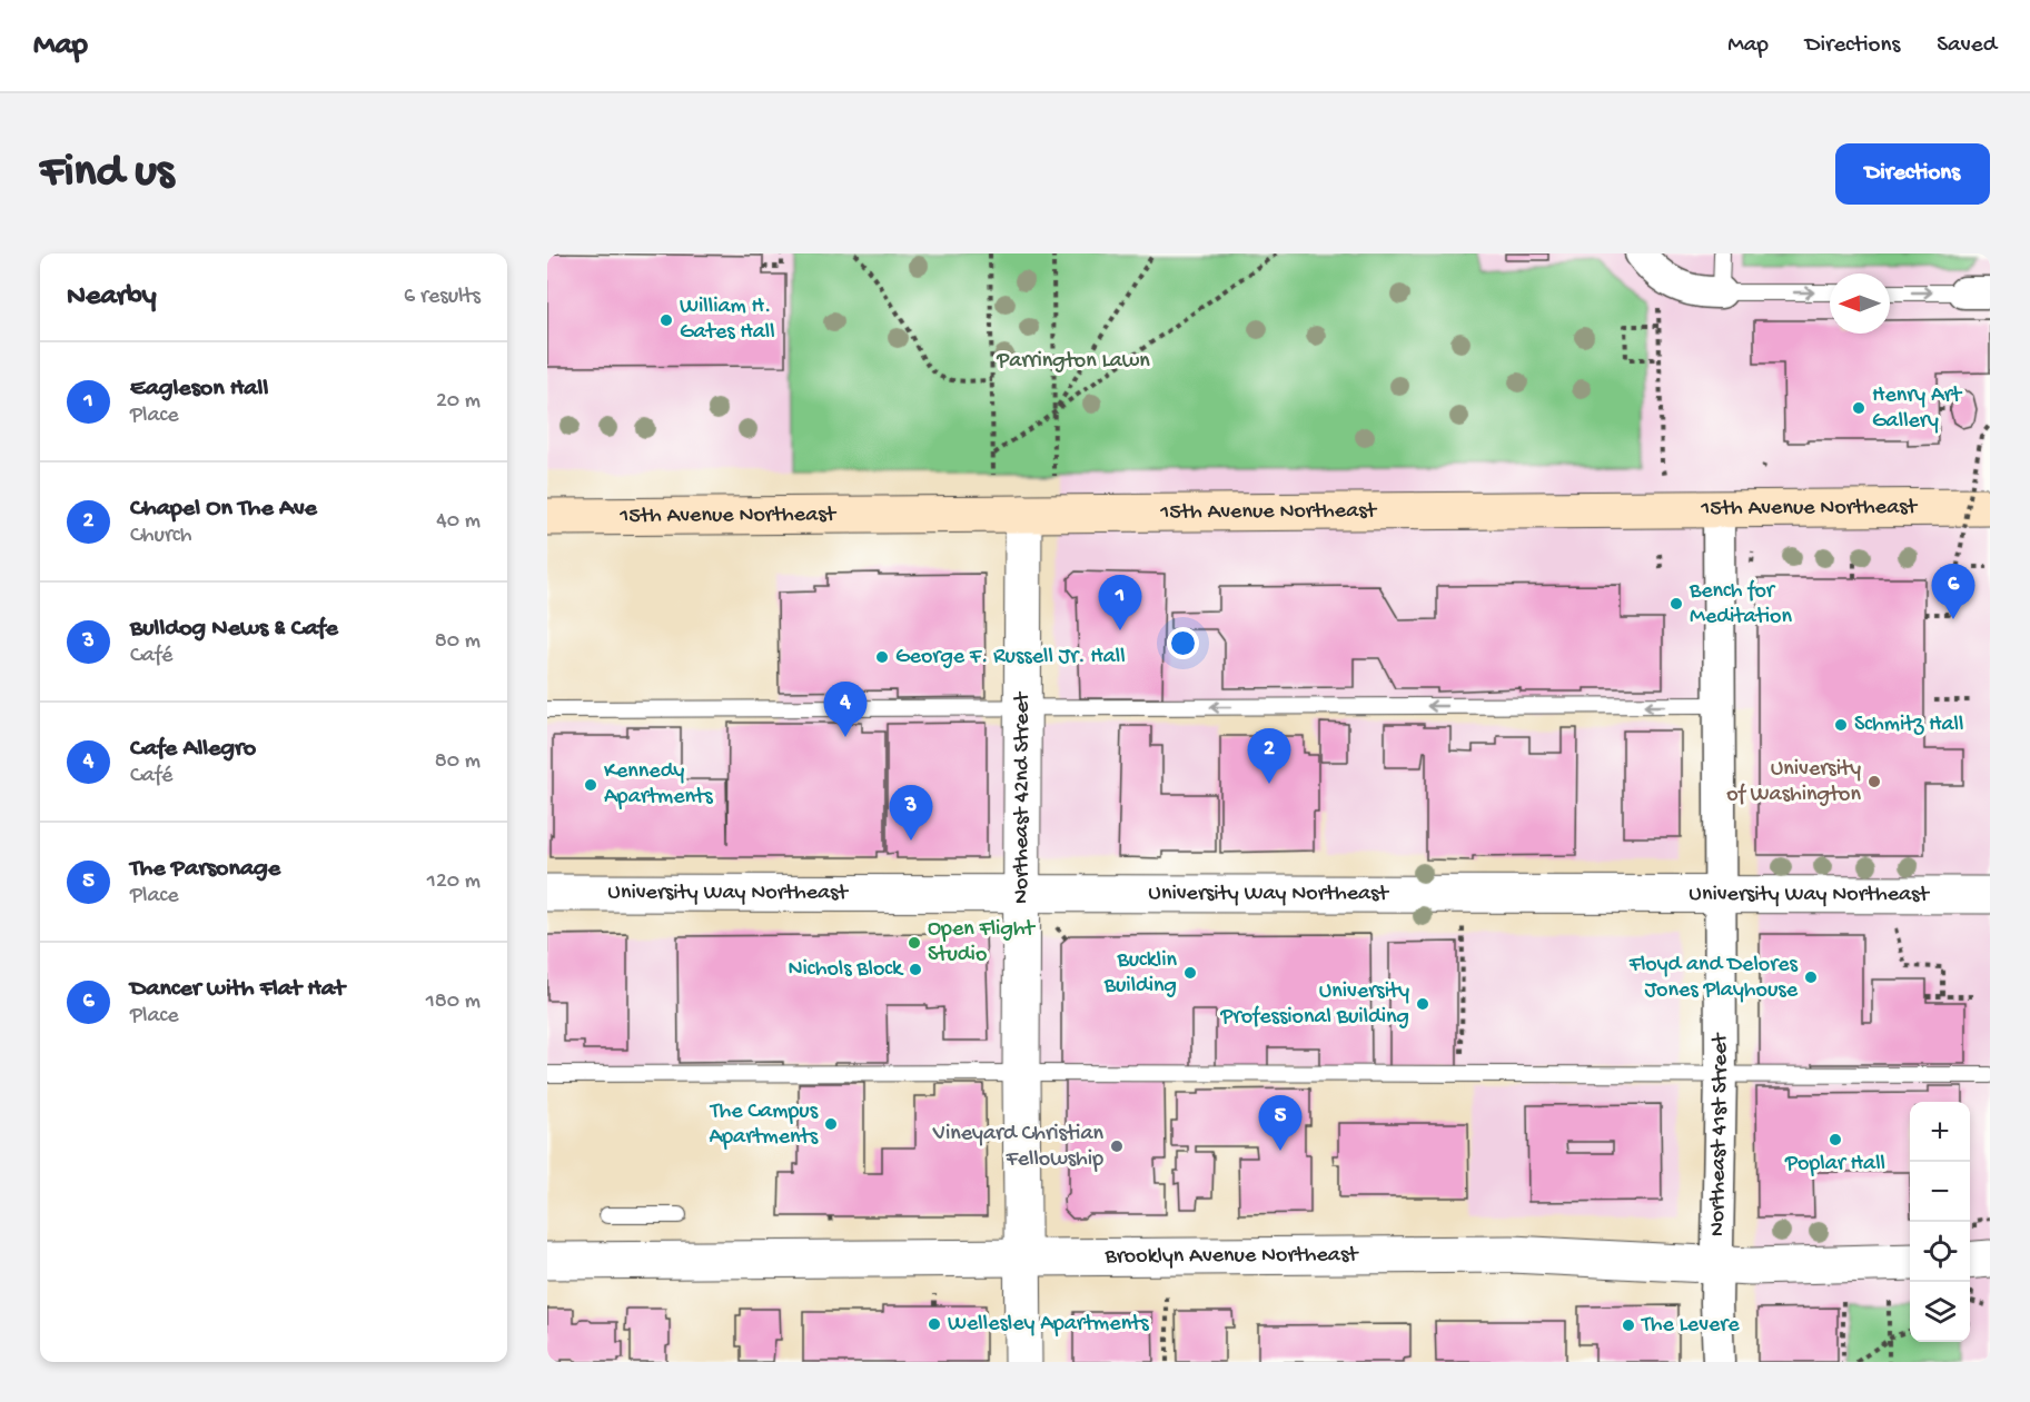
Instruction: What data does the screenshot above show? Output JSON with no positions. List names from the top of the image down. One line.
{"streets":{"main road":["15th Avenue Northeast"],"street":["Northeast 42nd Street","University Way Northeast","Northeast 41st Street","Brooklyn Avenue Northeast"]},"crossings":[["15th Avenue Northeast","Northeast 42nd Street"],["15th Avenue Northeast","Northeast 41st Street"],["Northeast 42nd Street","University Way Northeast"],["Northeast 42nd Street","Brooklyn Avenue Northeast"],["University Way Northeast","Northeast 41st Street"],["Northeast 41st Street","Brooklyn Avenue Northeast"]],"parks":["Parrington Lawn"],"places":["William H. Gates Hall","Henry Art Gallery","Bench for Meditation","George F. Russell Jr. Hall","Schmitz Hall","University of Washington","Kennedy Apartments","Open Flight Studio","Nichols Block","Bucklin Building","Floyd and Delores Jones Playhouse","University Professional Building","The Campus Apartments","Poplar Hall","Vineyard Christian Fellowship","Wellesley Apartments","The Levere"],"north":"left","page":{"header":"Map","nav":["Map","Directions","Saved"],"buttons":"Directions","title":"Find us","heading":["Nearby","6 results"],"list":[{"mark":"1","name":"Eagleson Hall","note":"Place","value":"20 m"},{"mark":"2","name":"Chapel On The Ave","note":"Church","value":"40 m"},{"mark":"3","name":"Bulldog News & Cafe","note":"Café","value":"80 m"},{"mark":"4","name":"Cafe Allegro","note":"Café","value":"80 m"},{"mark":"5","name":"The Parsonage","note":"Place","value":"120 m"},{"mark":"6","name":"Dancer with Flat Hat","note":"Place","value":"180 m"}],"pins":["6","1","4","2","3","5"],"map_buttons":["+","−"]}}
